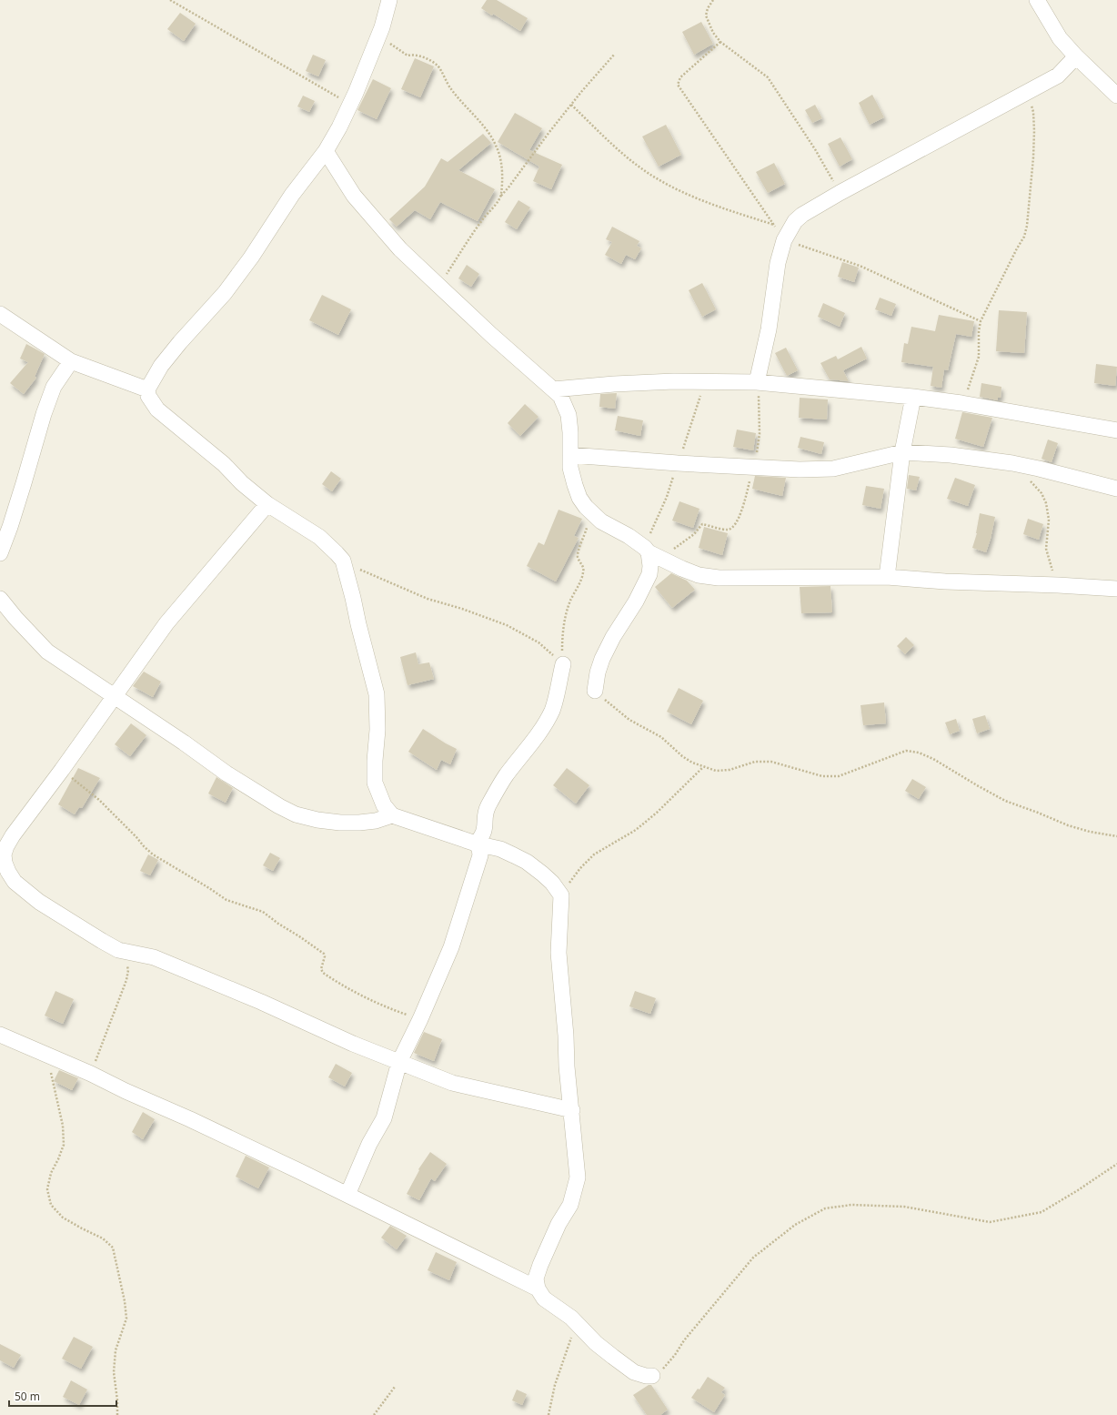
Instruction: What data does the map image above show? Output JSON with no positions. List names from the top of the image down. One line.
{"scale_bar":"50 m"}
